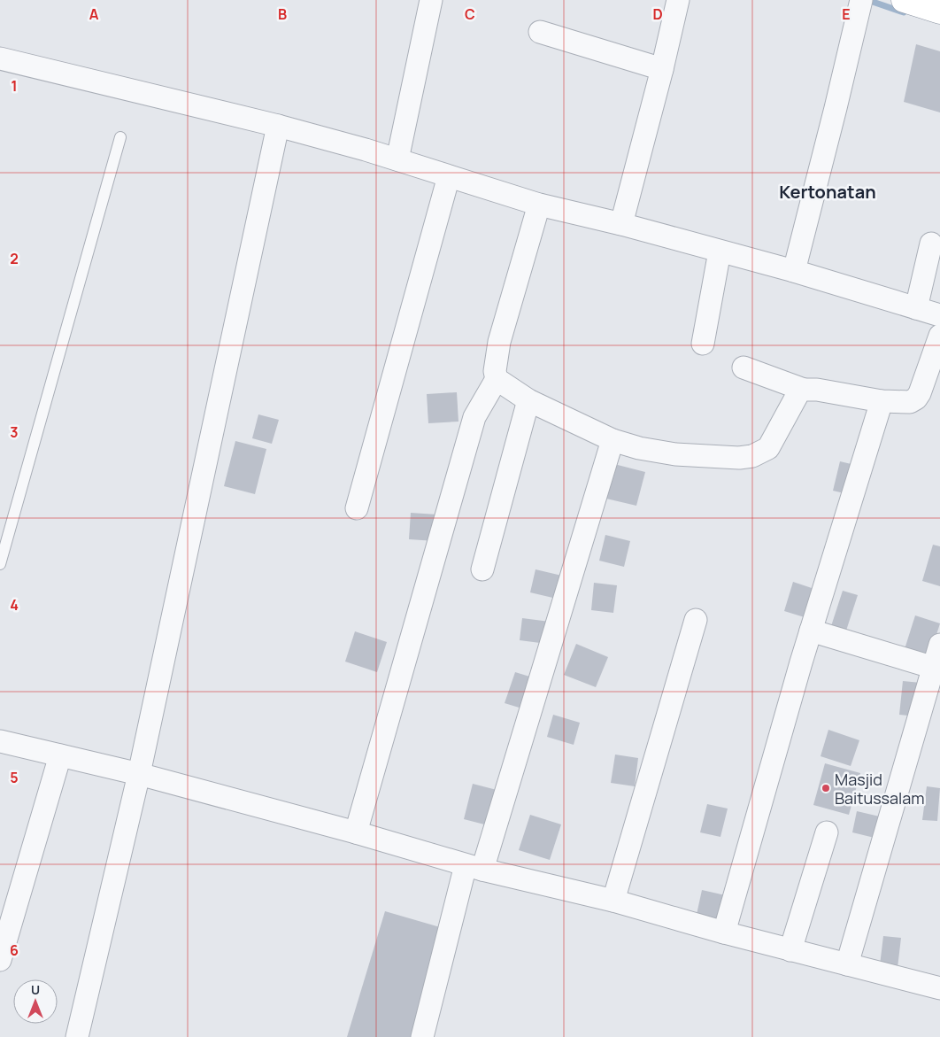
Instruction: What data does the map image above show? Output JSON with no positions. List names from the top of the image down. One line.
{"districts":["Kertonatan"],"places":["Masjid Baitussalam"],"north":"top","grid":{"columns":["A","B","C","D","E"],"rows":["1","2","3","4","5","6"]}}
